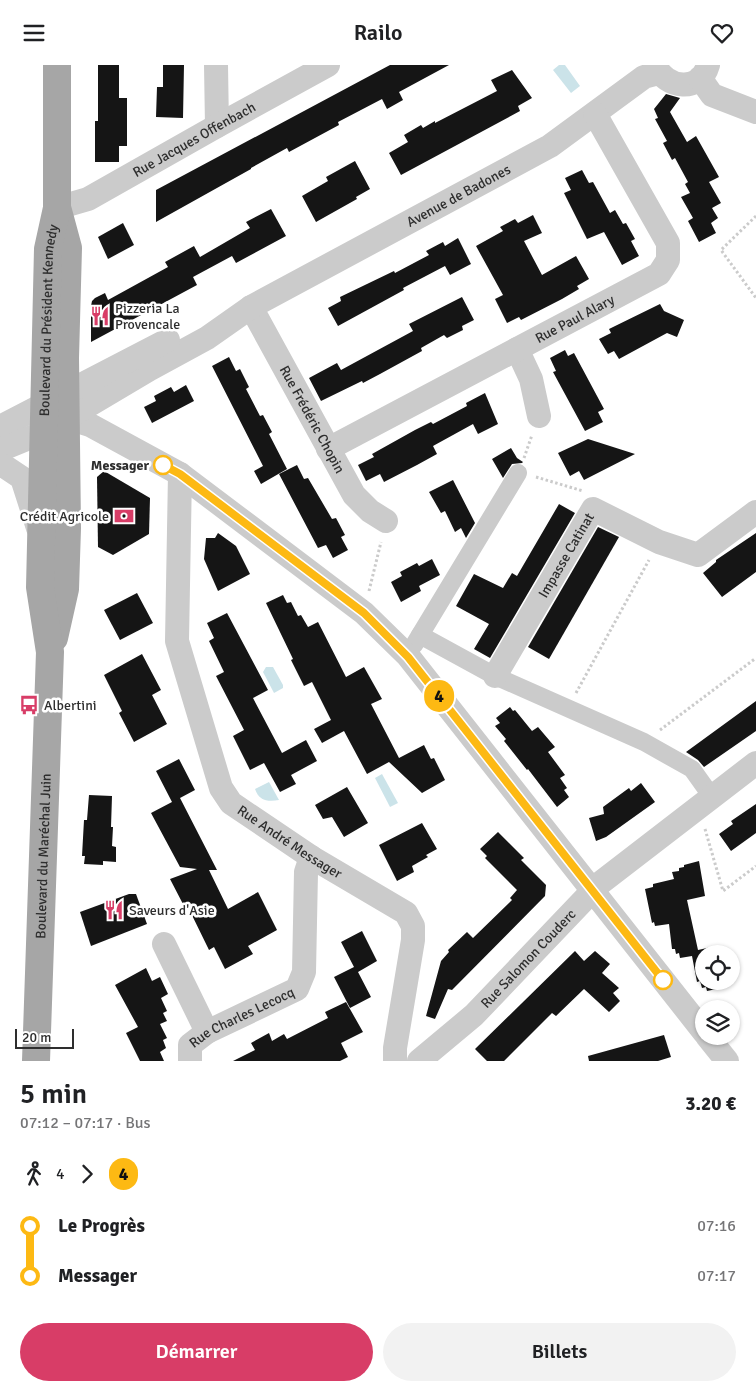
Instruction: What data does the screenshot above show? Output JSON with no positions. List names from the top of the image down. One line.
{"streets":{"main road":["Boulevard du Président Kennedy","Boulevard du Maréchal Juin"],"street":["Rue Jacques Offenbach","Avenue de Badones","Rue Paul Alary","Rue Frédéric Chopin","Impasse Catinat","Rue André Messager","Rue Salomon Couderc","Rue Charles Lecocq"]},"crossings":[["Rue Jacques Offenbach","Boulevard du Président Kennedy"],["Avenue de Badones","Rue Paul Alary"],["Avenue de Badones","Boulevard du Président Kennedy"],["Avenue de Badones","Rue Frédéric Chopin"],["Rue Paul Alary","Rue Frédéric Chopin"],["Rue André Messager","Rue Charles Lecocq"]],"places":{"restaurant":["Pizzeria La Provencale","Saveurs d'Asie"],"other":["Messager"],"bank":["Crédit Agricole"],"bus stop":["Albertini"]},"lines":["bus line 4"],"scale_bar":"20 m","page":{"header":"Railo","on_map":"4","scale":"20 m","heading":["5 min","07:12 – 07:17 · Bus","3.20 €"],"legs":["4","4"],"list":[{"name":"Le Progrès","value":"07:16"},{"name":"Messager","value":"07:17"}],"buttons":["Démarrer","Billets"]}}
